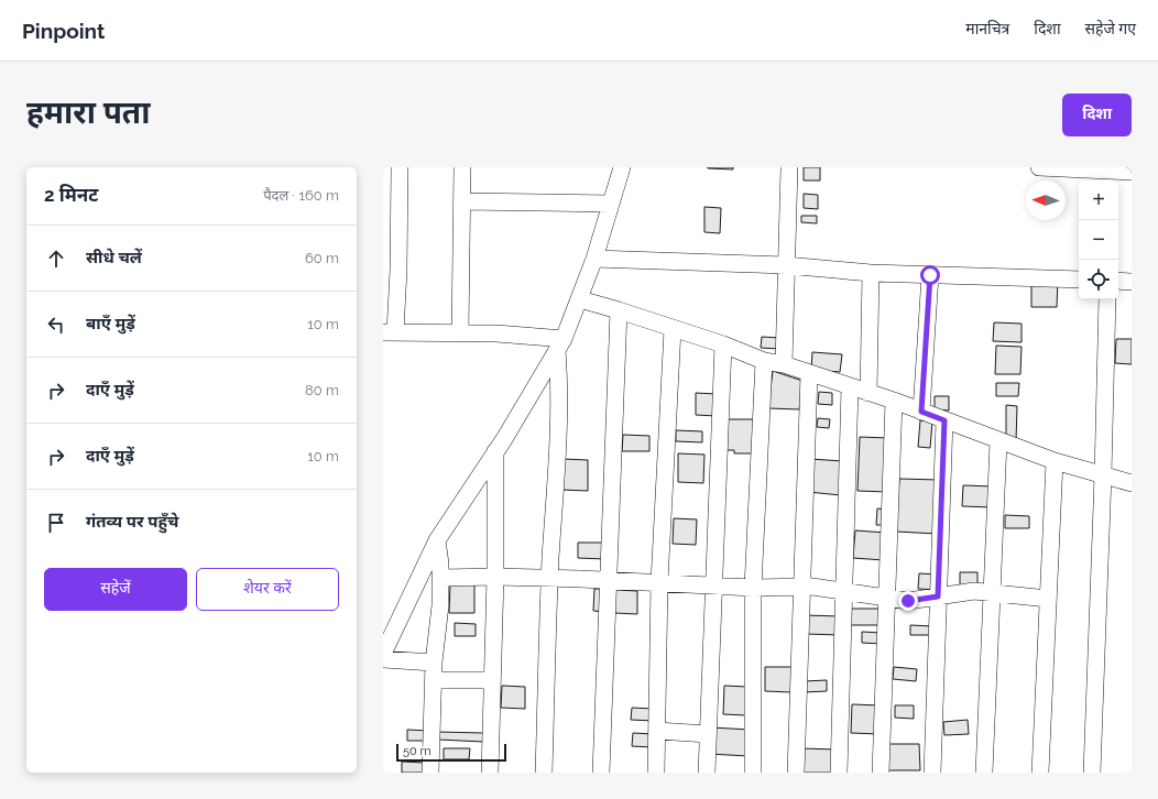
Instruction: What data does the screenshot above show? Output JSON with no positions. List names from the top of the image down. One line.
{"scale_bar":"50 m","north":"left","page":{"header":"Pinpoint","nav":["मानचित्र","दिशा","सहेजे गए"],"buttons":["दिशा",["सहेजें","शेयर करें"]],"title":"हमारा पता","heading":["2 मिनट","पैदल · 160 m"],"map_buttons":["+","−"],"list":[["सीधे चलें","60 m"],["बाएँ मुड़ें","10 m"],["दाएँ मुड़ें","80 m"],["दाएँ मुड़ें","10 m"],"गंतव्य पर पहुँचे"],"scale":"50 m"}}
